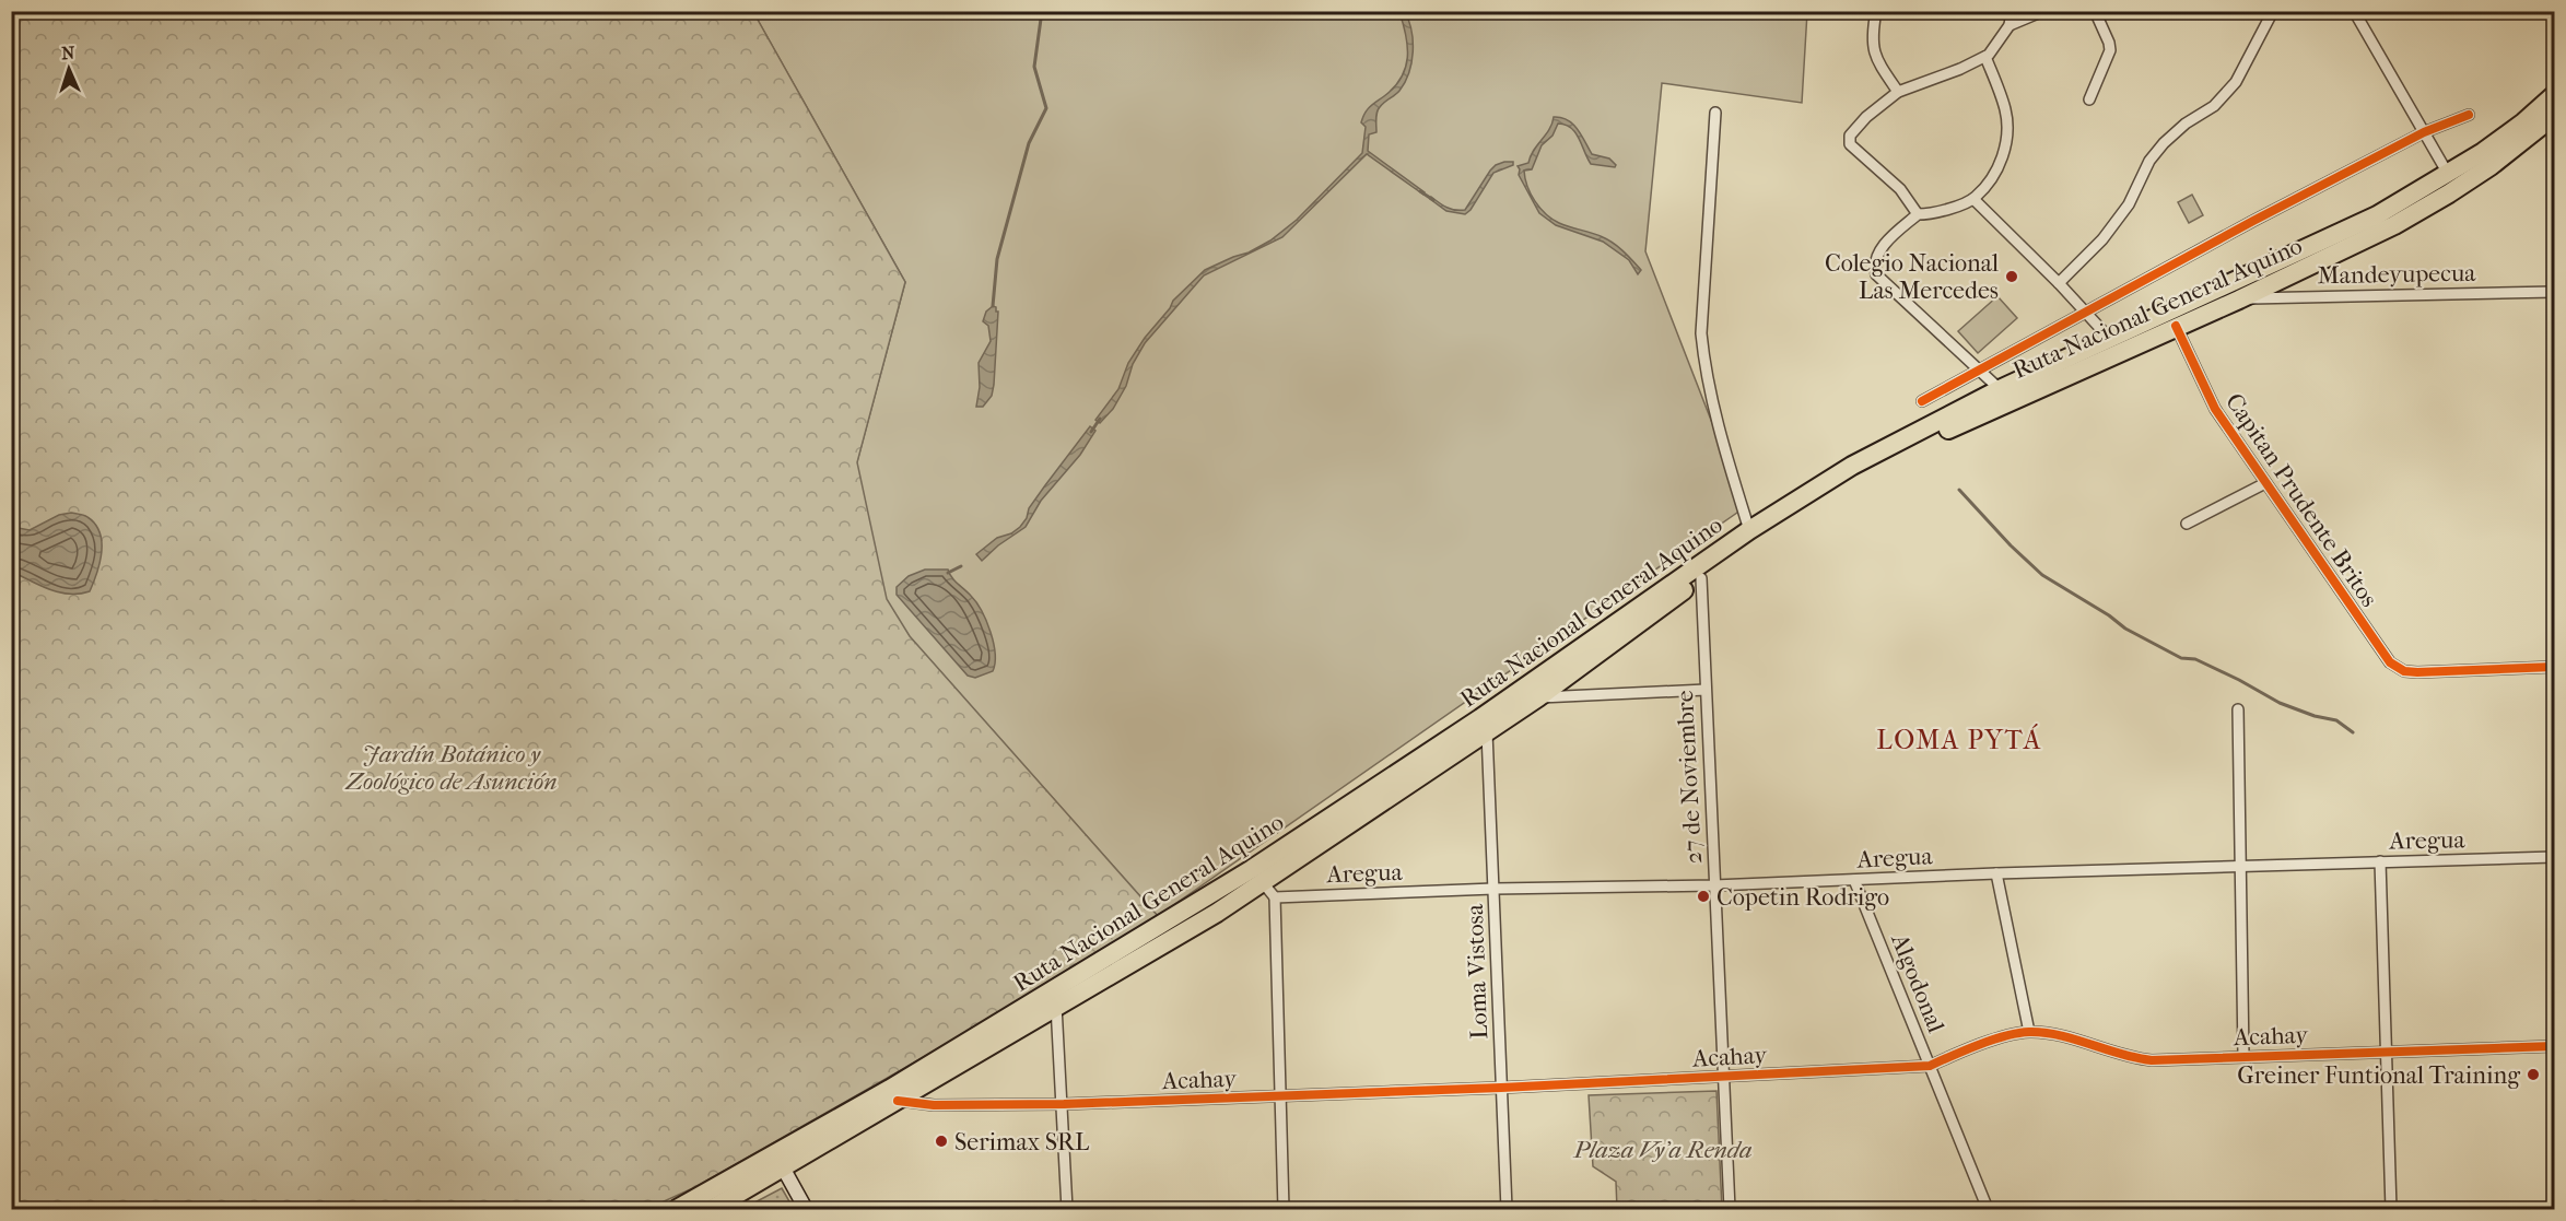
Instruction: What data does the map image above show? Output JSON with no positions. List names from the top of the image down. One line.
{"streets":{"highway":["Ruta Nacional General Aquino"],"street":["Mandeyupecua","Capitan Prudente Britos","27 de Noviembre","Aregua","Loma Vistosa","Algodonal","Acahay"]},"crossings":[["Mandeyupecua","Ruta Nacional General Aquino"],["Ruta Nacional General Aquino","Capitan Prudente Britos"],["Ruta Nacional General Aquino","27 de Noviembre"],["Ruta Nacional General Aquino","Loma Vistosa"],["Ruta Nacional General Aquino","Acahay"],["27 de Noviembre","Aregua"],["27 de Noviembre","Acahay"],["Aregua","Loma Vistosa"],["Aregua","Algodonal"],["Loma Vistosa","Acahay"],["Algodonal","Acahay"]],"districts":["LOMA PYTÁ"],"parks":["Jardín Botánico y Zoológico de Asunción","Plaza Vy'a Renda"],"places":["Colegio Nacional Las Mercedes","Copetin Rodrigo","Greiner Funtional Training","Serimax SRL"],"north":"top"}
